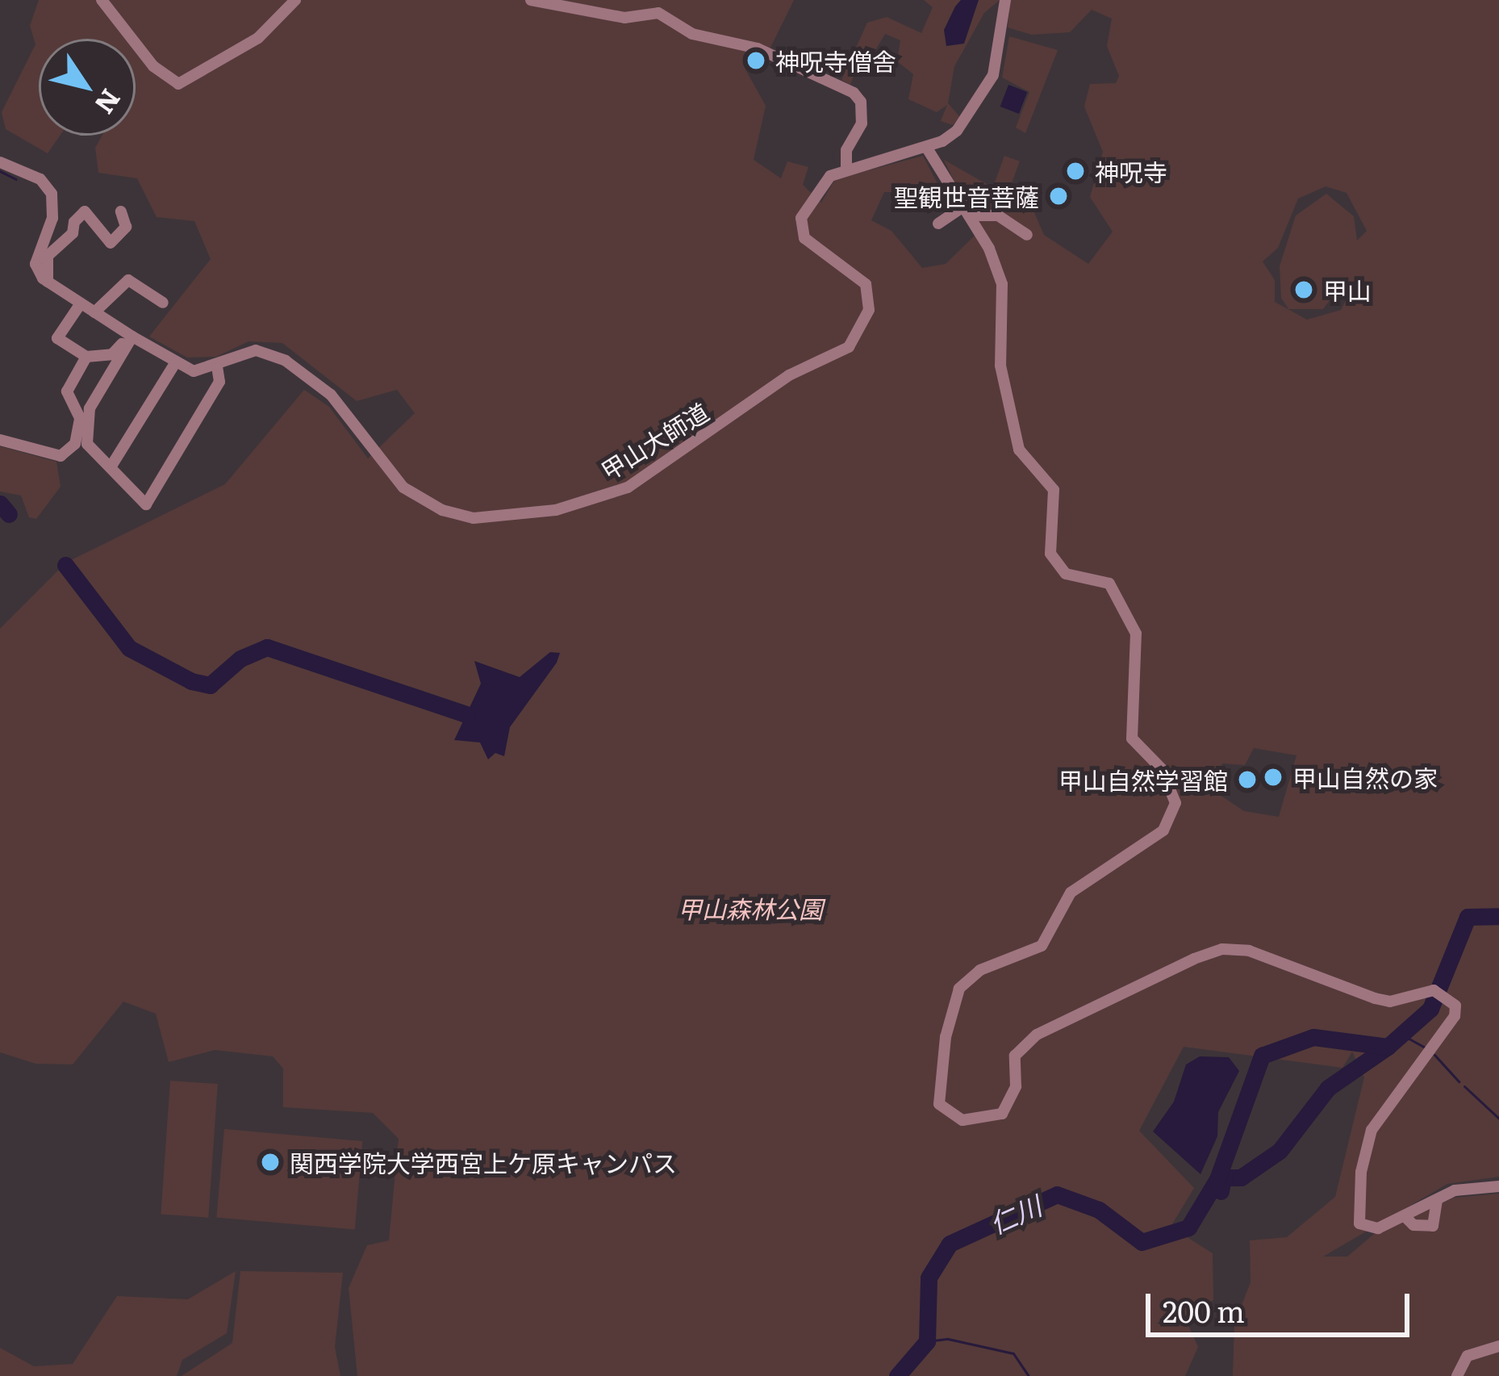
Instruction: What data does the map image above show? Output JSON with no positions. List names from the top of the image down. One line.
{"streets":{"street":["甲山大師道"]},"water":["仁川"],"parks":["甲山森林公園"],"places":["神呪寺僧舎","神呪寺","聖観世音菩薩","甲山","甲山自然の家","甲山自然学習館","関西学院大学西宮上ケ原キャンパス"],"scale_bar":"200 m","north":"bottom right"}
